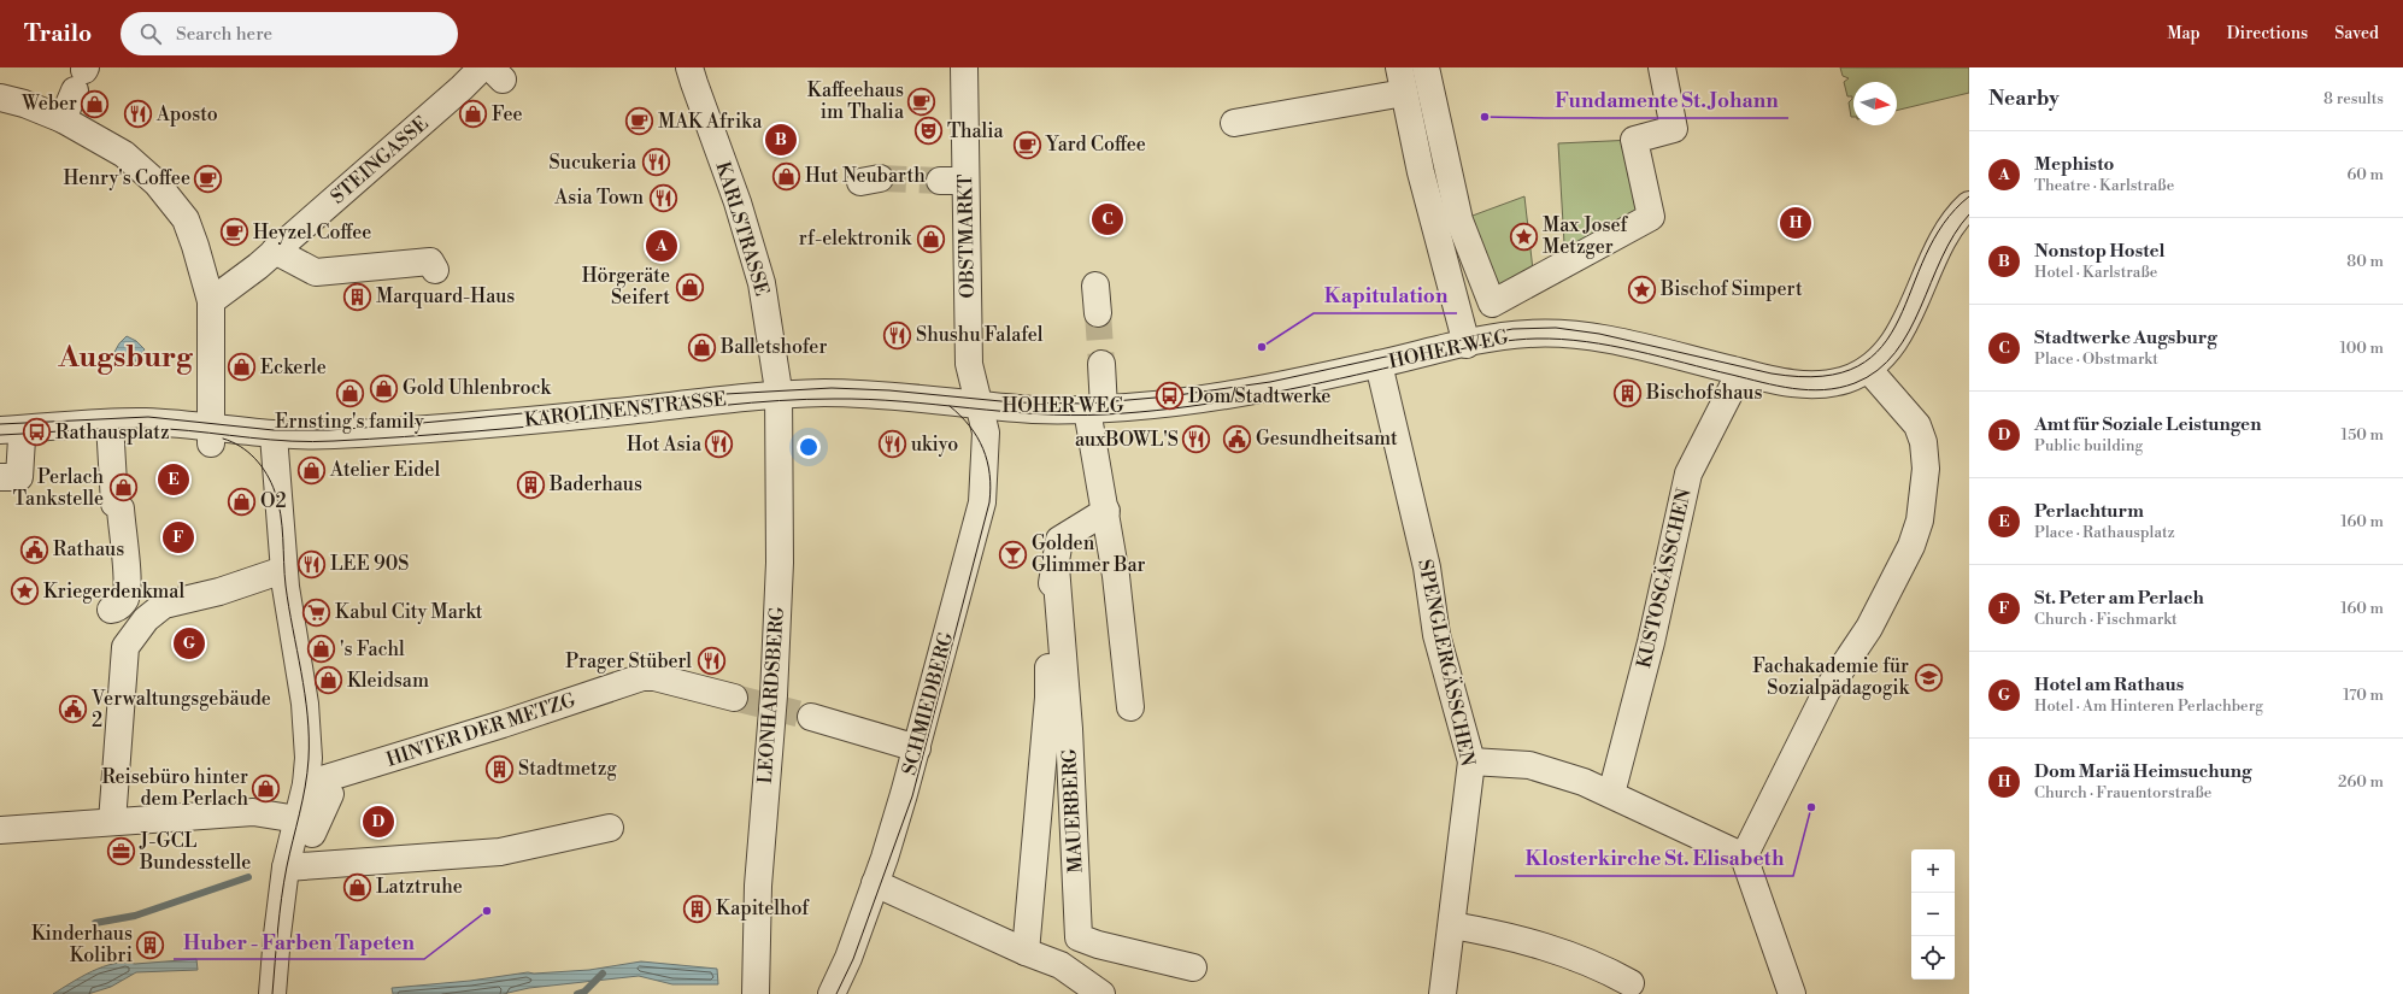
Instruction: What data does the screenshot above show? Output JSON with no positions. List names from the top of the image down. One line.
{"streets":{"street":["STEINGASSE","KARLSTRASSE","OBSTMARKT","HOHER WEG","KAROLINENSTRASSE","KUSTOSGÄSSCHEN","SPENGLERGÄSSCHEN","LEONHARDSBERG","SCHMIEDBERG","HINTER DER METZG","MAUERBERG"]},"crossings":[["KARLSTRASSE","KAROLINENSTRASSE"],["KARLSTRASSE","LEONHARDSBERG"],["OBSTMARKT","HOHER WEG"],["OBSTMARKT","KAROLINENSTRASSE"],["OBSTMARKT","SCHMIEDBERG"],["HOHER WEG","KAROLINENSTRASSE"],["HOHER WEG","KUSTOSGÄSSCHEN"],["HOHER WEG","SPENGLERGÄSSCHEN"],["HOHER WEG","SCHMIEDBERG"],["KAROLINENSTRASSE","LEONHARDSBERG"],["KAROLINENSTRASSE","SCHMIEDBERG"]],"districts":["Augsburg"],"places":{"cafe":["Kaffeehaus im Thalia","MAK Afrika","Yard Coffee","Henry's Coffee","Heyzel Coffee"],"shop":["Weber","Fee","Hut Neubarth","rf-elektronik","Hörgeräte Seifert","Balletshofer","Eckerle","Gold Uhlenbrock","Ernsting's family","Atelier Eidel","Perlach Tankstelle","O2","'s Fachl","Kleidsam","Reisebüro hinter dem Perlach","Latztruhe"],"restaurant":["Aposto","Sucukeria","Asia Town","Shushu Falafel","auxBOWL'S","Hot Asia","ukiyo","LEE 90S","Prager Stüberl"],"other":["Fundamente St. Johann","Kapitulation","Klosterkirche St. Elisabeth","Huber - Farben Tapeten"],"theatre":["Thalia"],"place":["Max Josef Metzger","Bischof Simpert","Kriegerdenkmal"],"building":["Marquard-Haus","Bischofshaus","Baderhaus","Stadtmetzg","Kapitelhof","Kinderhaus Kolibri"],"bus stop":["Dom/Stadtwerke","Rathausplatz"],"public building":["Gesundheitsamt","Rathaus","Verwaltungsgebäude 2"],"bar":["Golden Glimmer Bar"],"supermarket":["Kabul City Markt"],"school or university":["Fachakademie für Sozialpädagogik"],"office":["J-GCL Bundesstelle"]},"north":"right","page":{"header":"Trailo","search":"Search here","nav":["Map","Directions","Saved"],"heading":["Nearby","8 results"],"pins":["B","C","H","A","E","F","G","D"],"list":[{"mark":"A","name":"Mephisto","note":"Theatre · Karlstraße","value":"60 m"},{"mark":"B","name":"Nonstop Hostel","note":"Hotel · Karlstraße","value":"80 m"},{"mark":"C","name":"Stadtwerke Augsburg","note":"Place · Obstmarkt","value":"100 m"},{"mark":"D","name":"Amt für Soziale Leistungen","note":"Public building","value":"150 m"},{"mark":"E","name":"Perlachturm","note":"Place · Rathausplatz","value":"160 m"},{"mark":"F","name":"St. Peter am Perlach","note":"Church · Fischmarkt","value":"160 m"},{"mark":"G","name":"Hotel am Rathaus","note":"Hotel · Am Hinteren Perlachberg","value":"170 m"},{"mark":"H","name":"Dom Mariä Heimsuchung","note":"Church · Frauentorstraße","value":"260 m"}],"map_buttons":["+","−"]}}
